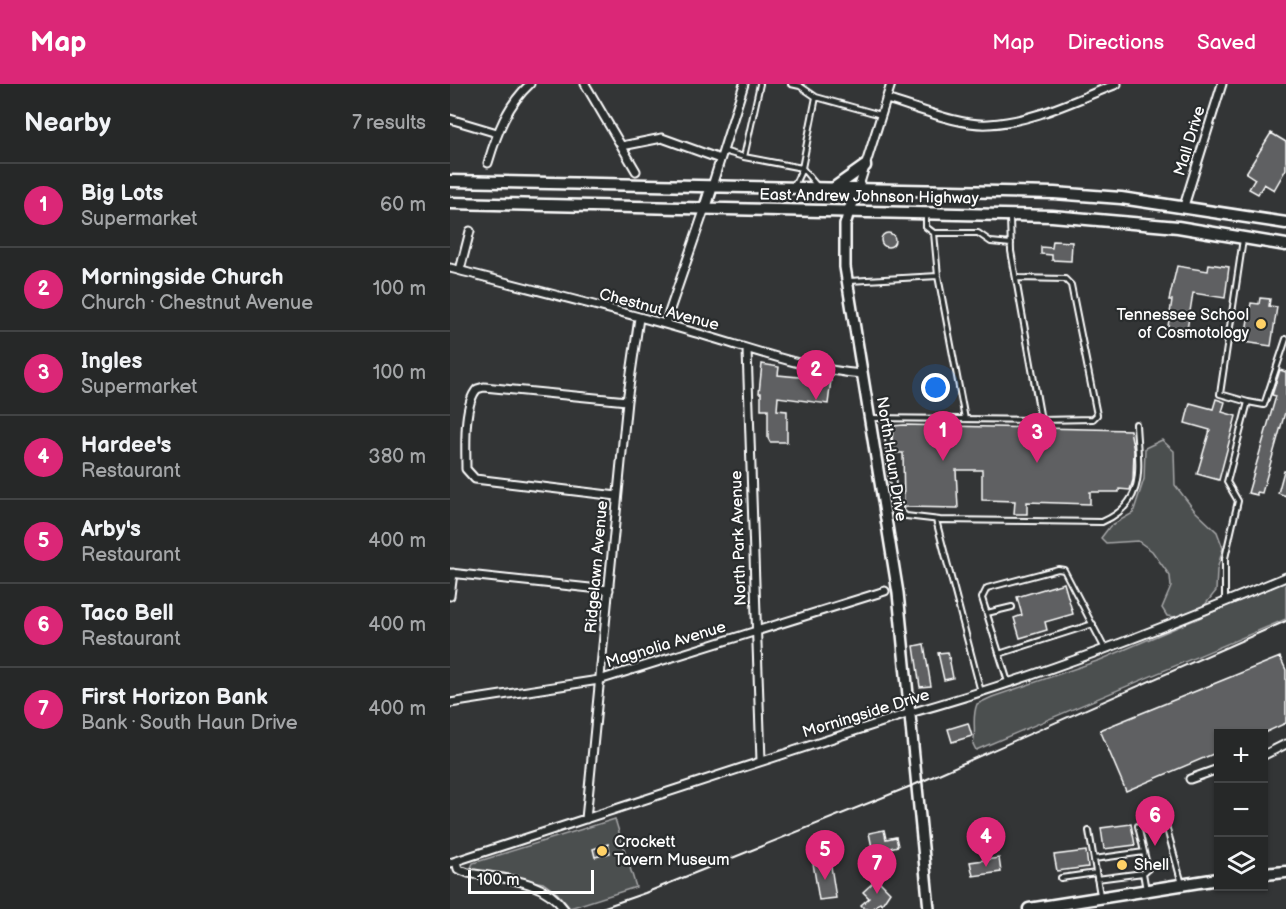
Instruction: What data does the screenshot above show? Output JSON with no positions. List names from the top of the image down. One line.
{"streets":{"main road":["East Andrew Johnson Highway"],"street":["Mall Drive","Chestnut Avenue","North Haun Drive","North Park Avenue","Ridgelawn Avenue","Magnolia Avenue","Morningside Drive"]},"crossings":[["Mall Drive","East Andrew Johnson Highway"],["East Andrew Johnson Highway","North Haun Drive"],["Chestnut Avenue","North Haun Drive"],["Chestnut Avenue","North Park Avenue"],["Chestnut Avenue","Ridgelawn Avenue"],["North Haun Drive","Morningside Drive"],["North Park Avenue","Magnolia Avenue"],["North Park Avenue","Morningside Drive"],["Ridgelawn Avenue","Magnolia Avenue"],["Ridgelawn Avenue","Morningside Drive"]],"places":["Tennessee School of Cosmotology","Crockett Tavern Museum","Shell"],"scale_bar":"100 m","page":{"header":"Map","nav":["Map","Directions","Saved"],"heading":["Nearby","7 results"],"list":[{"mark":"1","name":"Big Lots","note":"Supermarket","value":"60 m"},{"mark":"2","name":"Morningside Church","note":"Church · Chestnut Avenue","value":"100 m"},{"mark":"3","name":"Ingles","note":"Supermarket","value":"100 m"},{"mark":"4","name":"Hardee's","note":"Restaurant","value":"380 m"},{"mark":"5","name":"Arby's","note":"Restaurant","value":"400 m"},{"mark":"6","name":"Taco Bell","note":"Restaurant","value":"400 m"},{"mark":"7","name":"First Horizon Bank","note":"Bank · South Haun Drive","value":"400 m"}],"pins":["2","1","3","6","4","5","7"],"map_buttons":["+","−"],"scale":"100 m"}}
